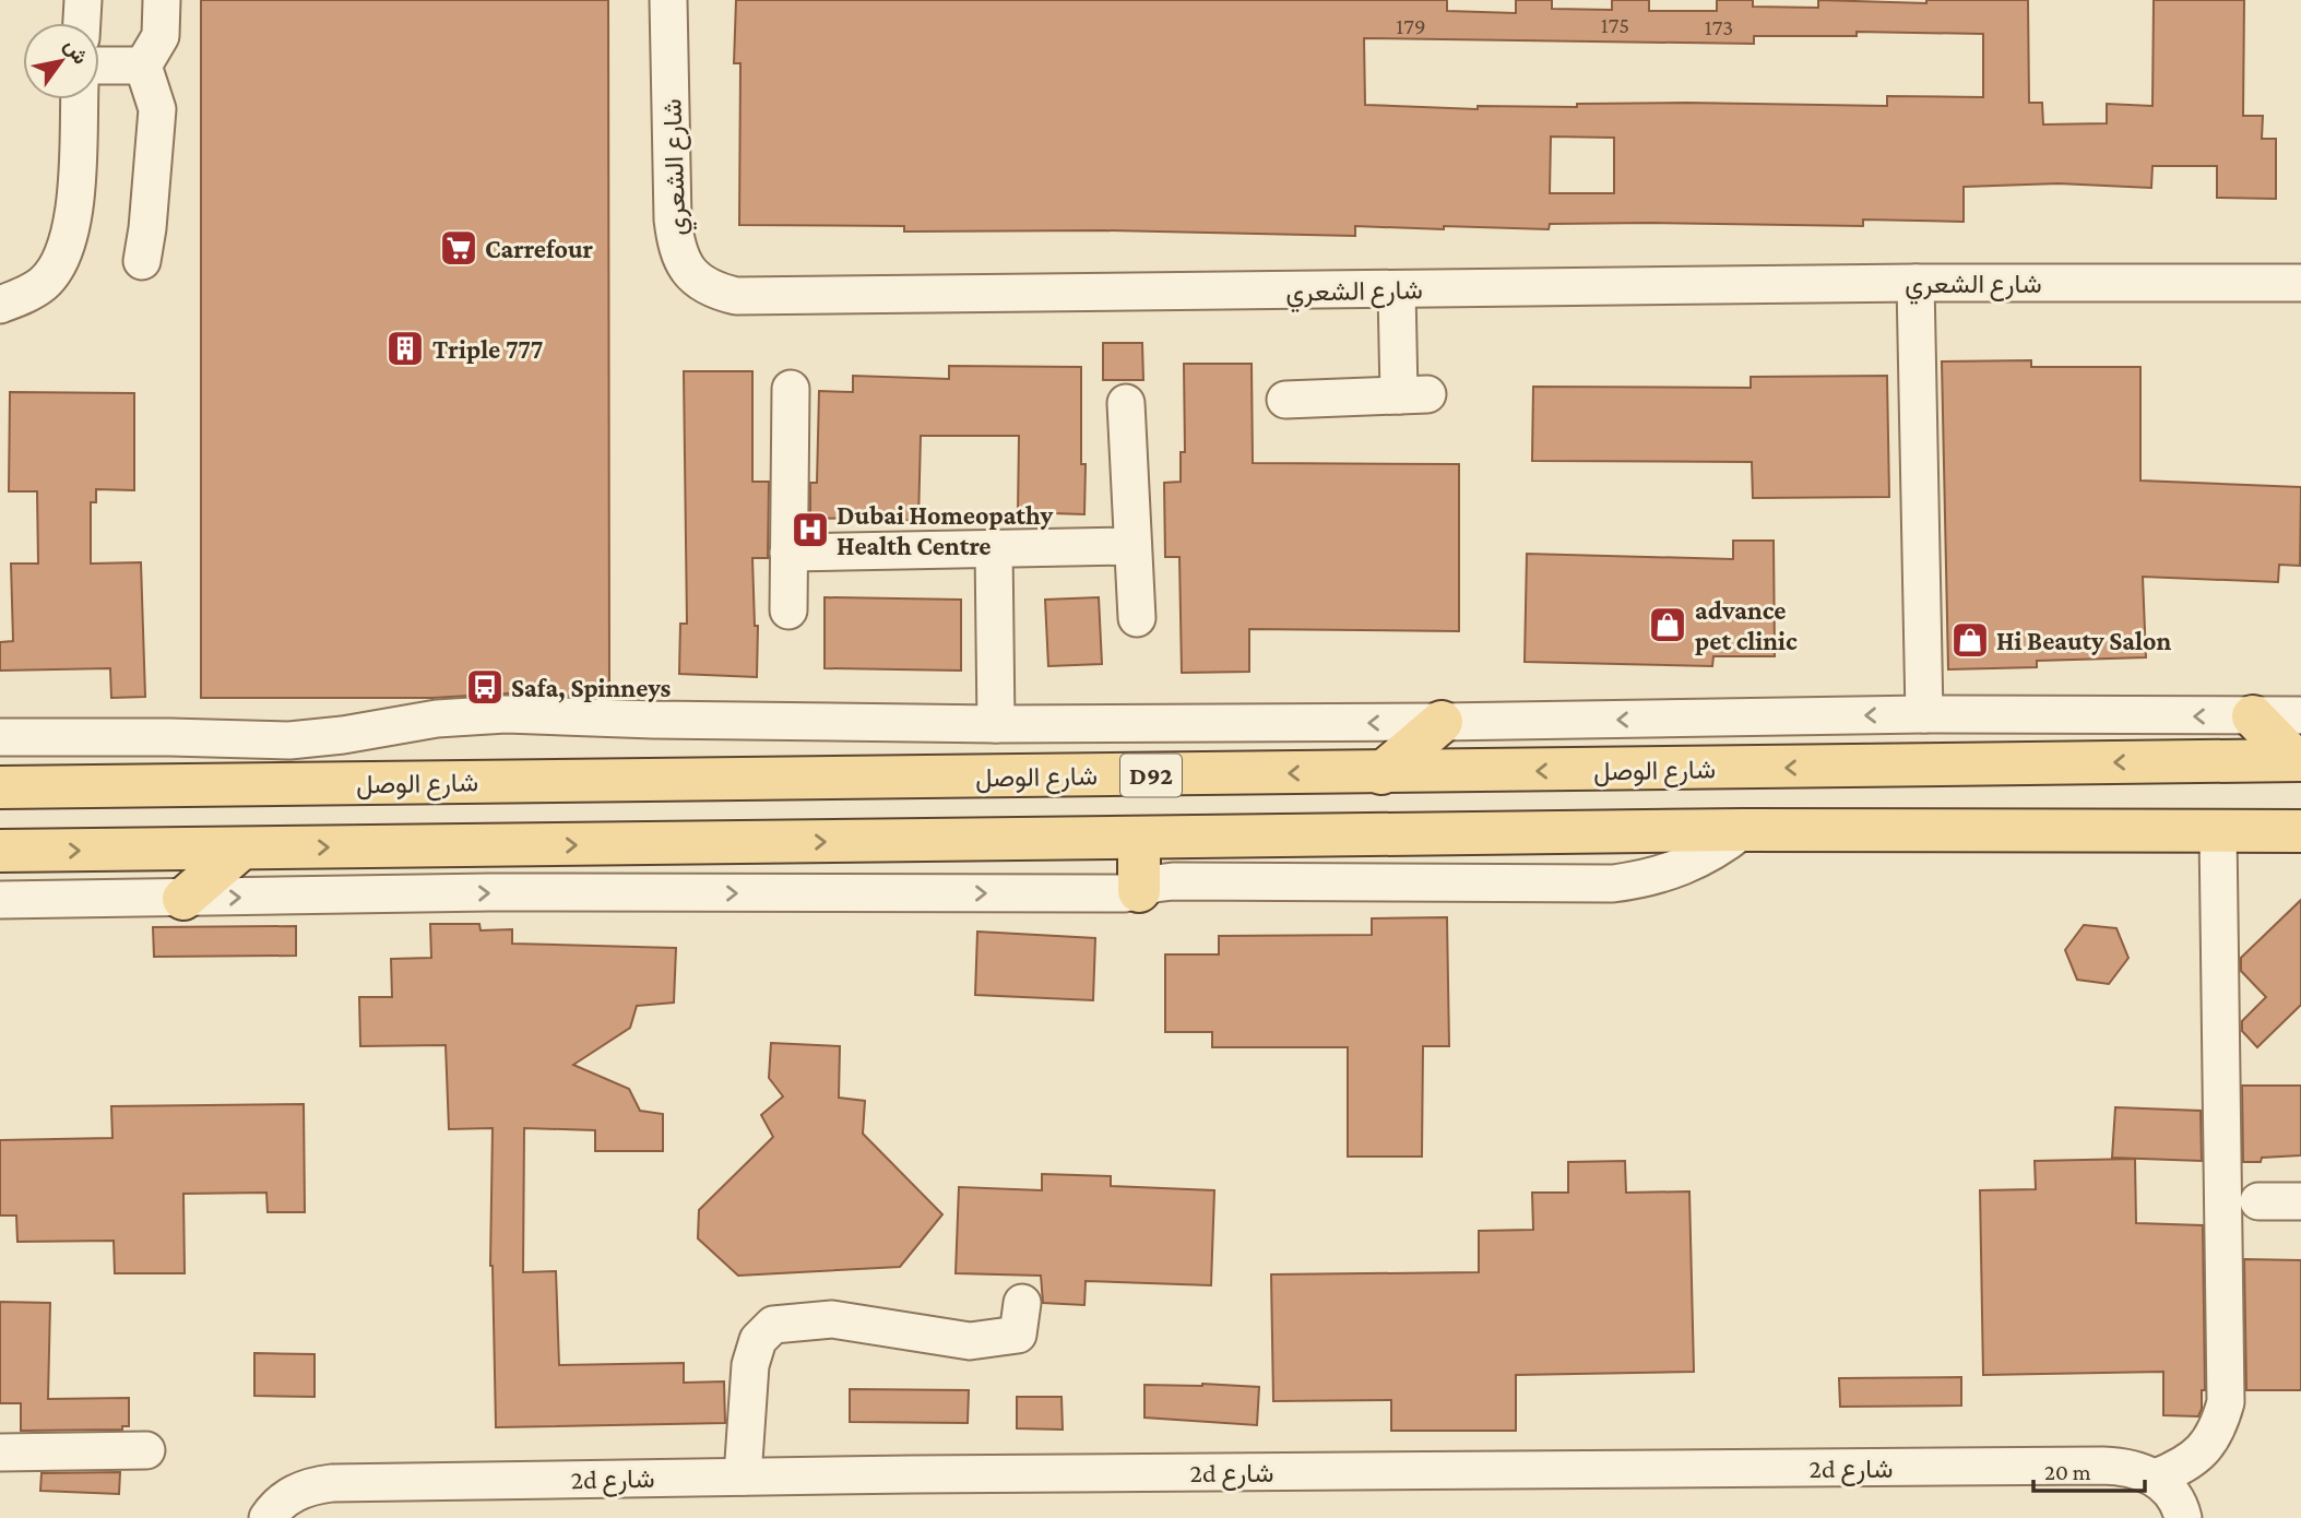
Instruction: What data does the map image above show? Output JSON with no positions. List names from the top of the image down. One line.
{"streets":{"main road":["شارع الوصل","D92"],"street":["شارع الشعري","2d شارع"]},"places":{"supermarket":["Carrefour"],"building":["Triple 777"],"hospital":["Dubai Homeopathy Health Centre"],"shop":["advance pet clinic","Hi Beauty Salon"],"bus stop":["Safa, Spinneys"]},"house_numbers":["175","179","173"],"scale_bar":"20 m","north":"top right"}
